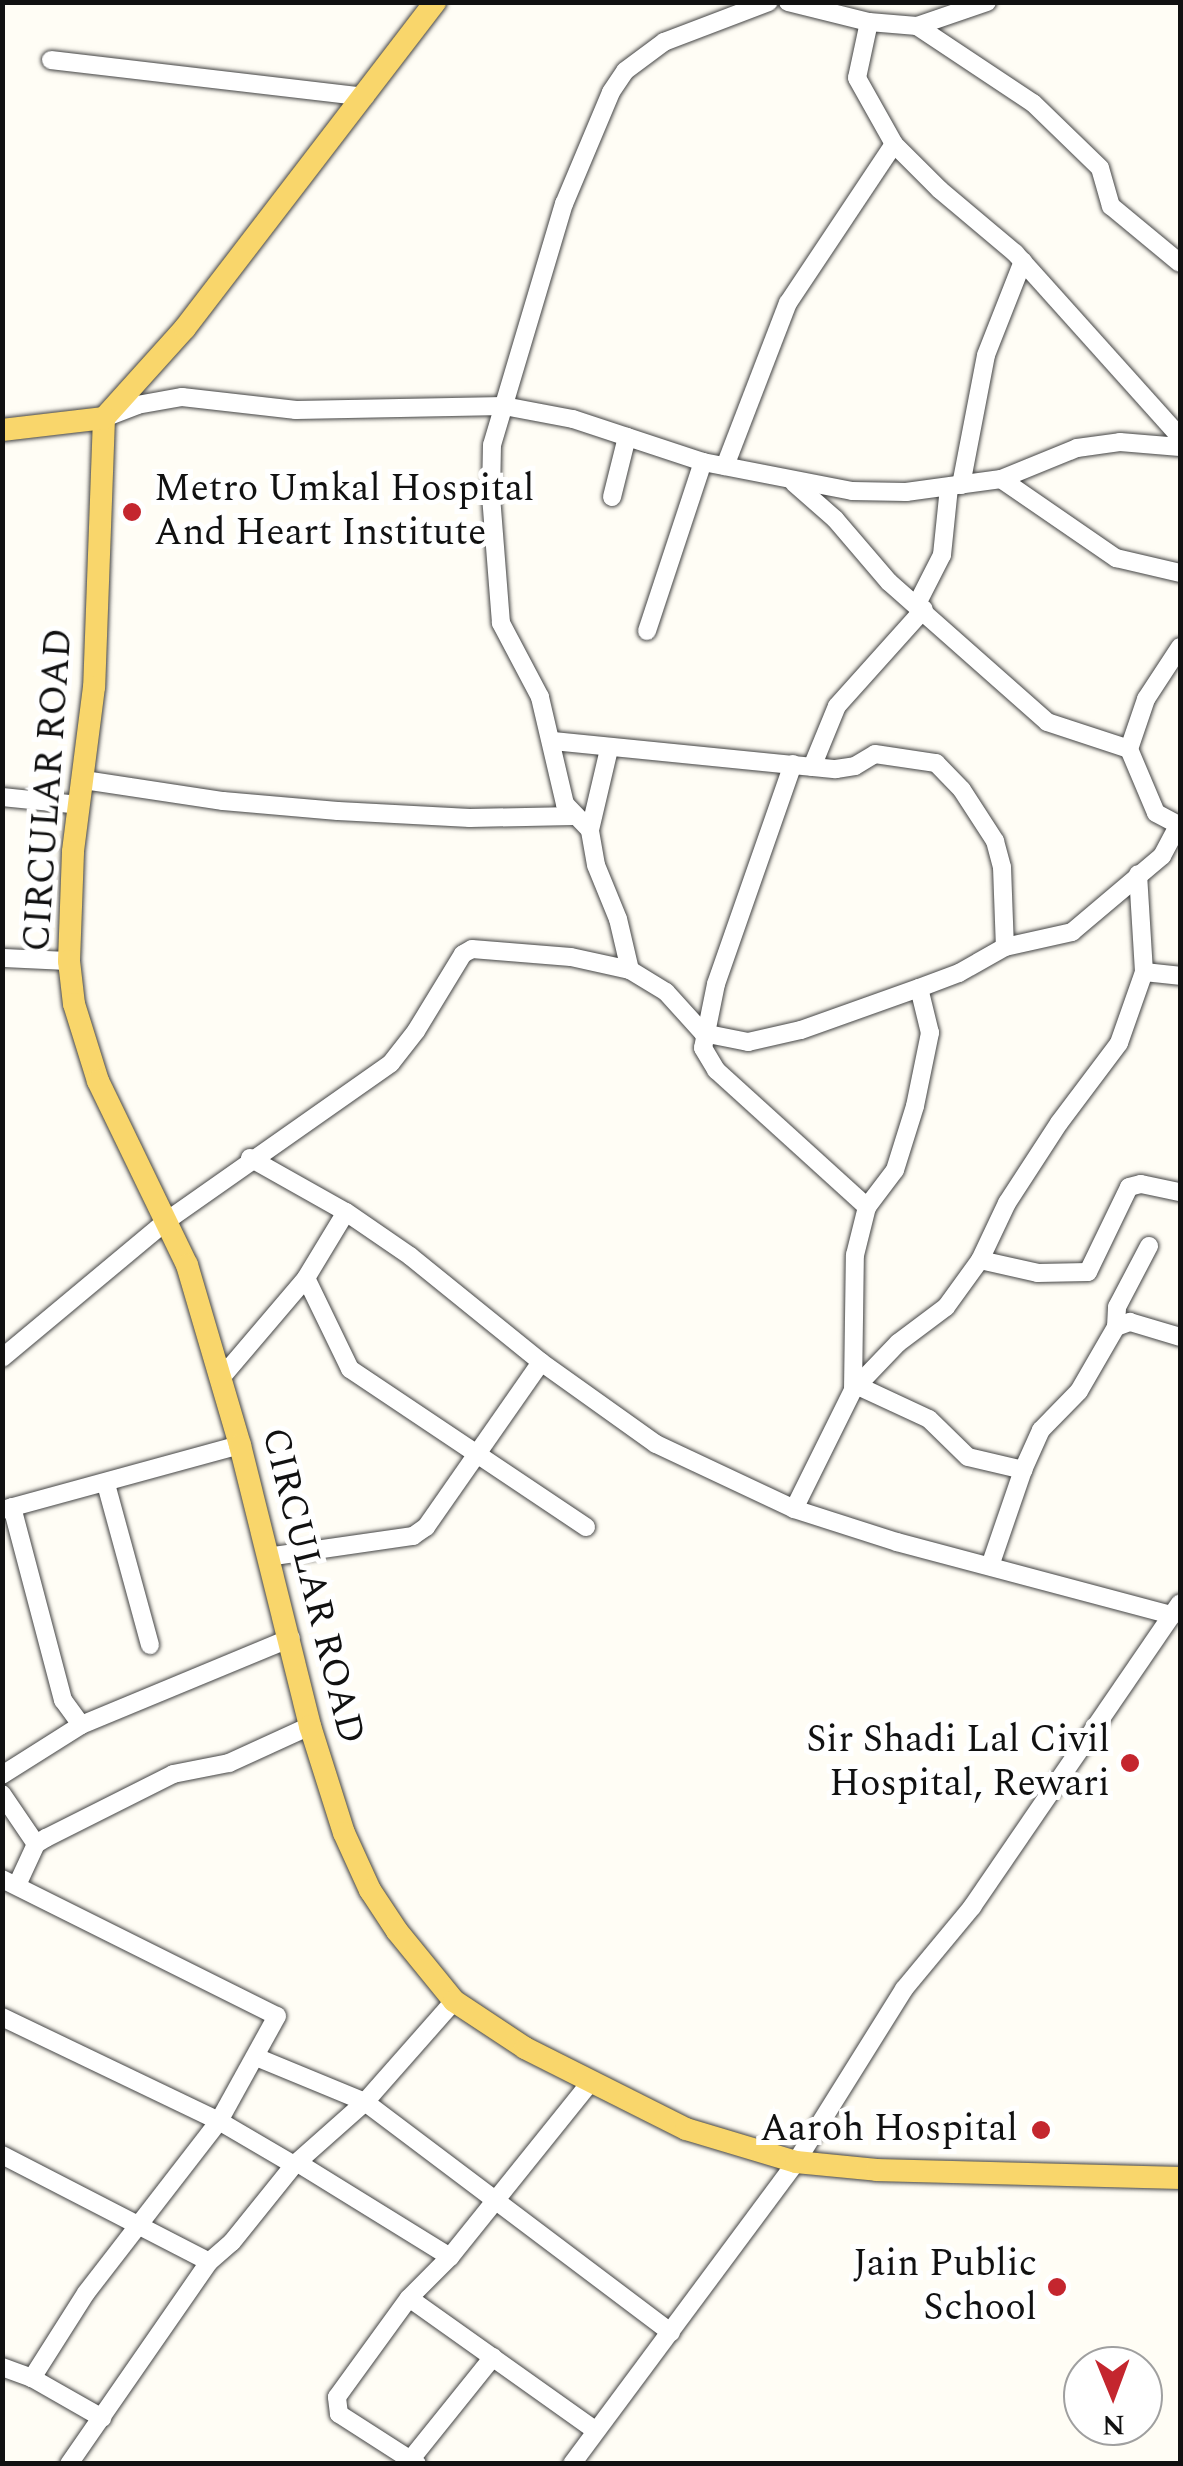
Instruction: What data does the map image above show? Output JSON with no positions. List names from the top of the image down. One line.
{"streets":{"main road":["CIRCULAR ROAD"]},"places":["Metro Umkal Hospital And Heart Institute","Sir Shadi Lal Civil Hospital, Rewari","Aaroh Hospital","Jain Public School"],"north":"bottom"}
